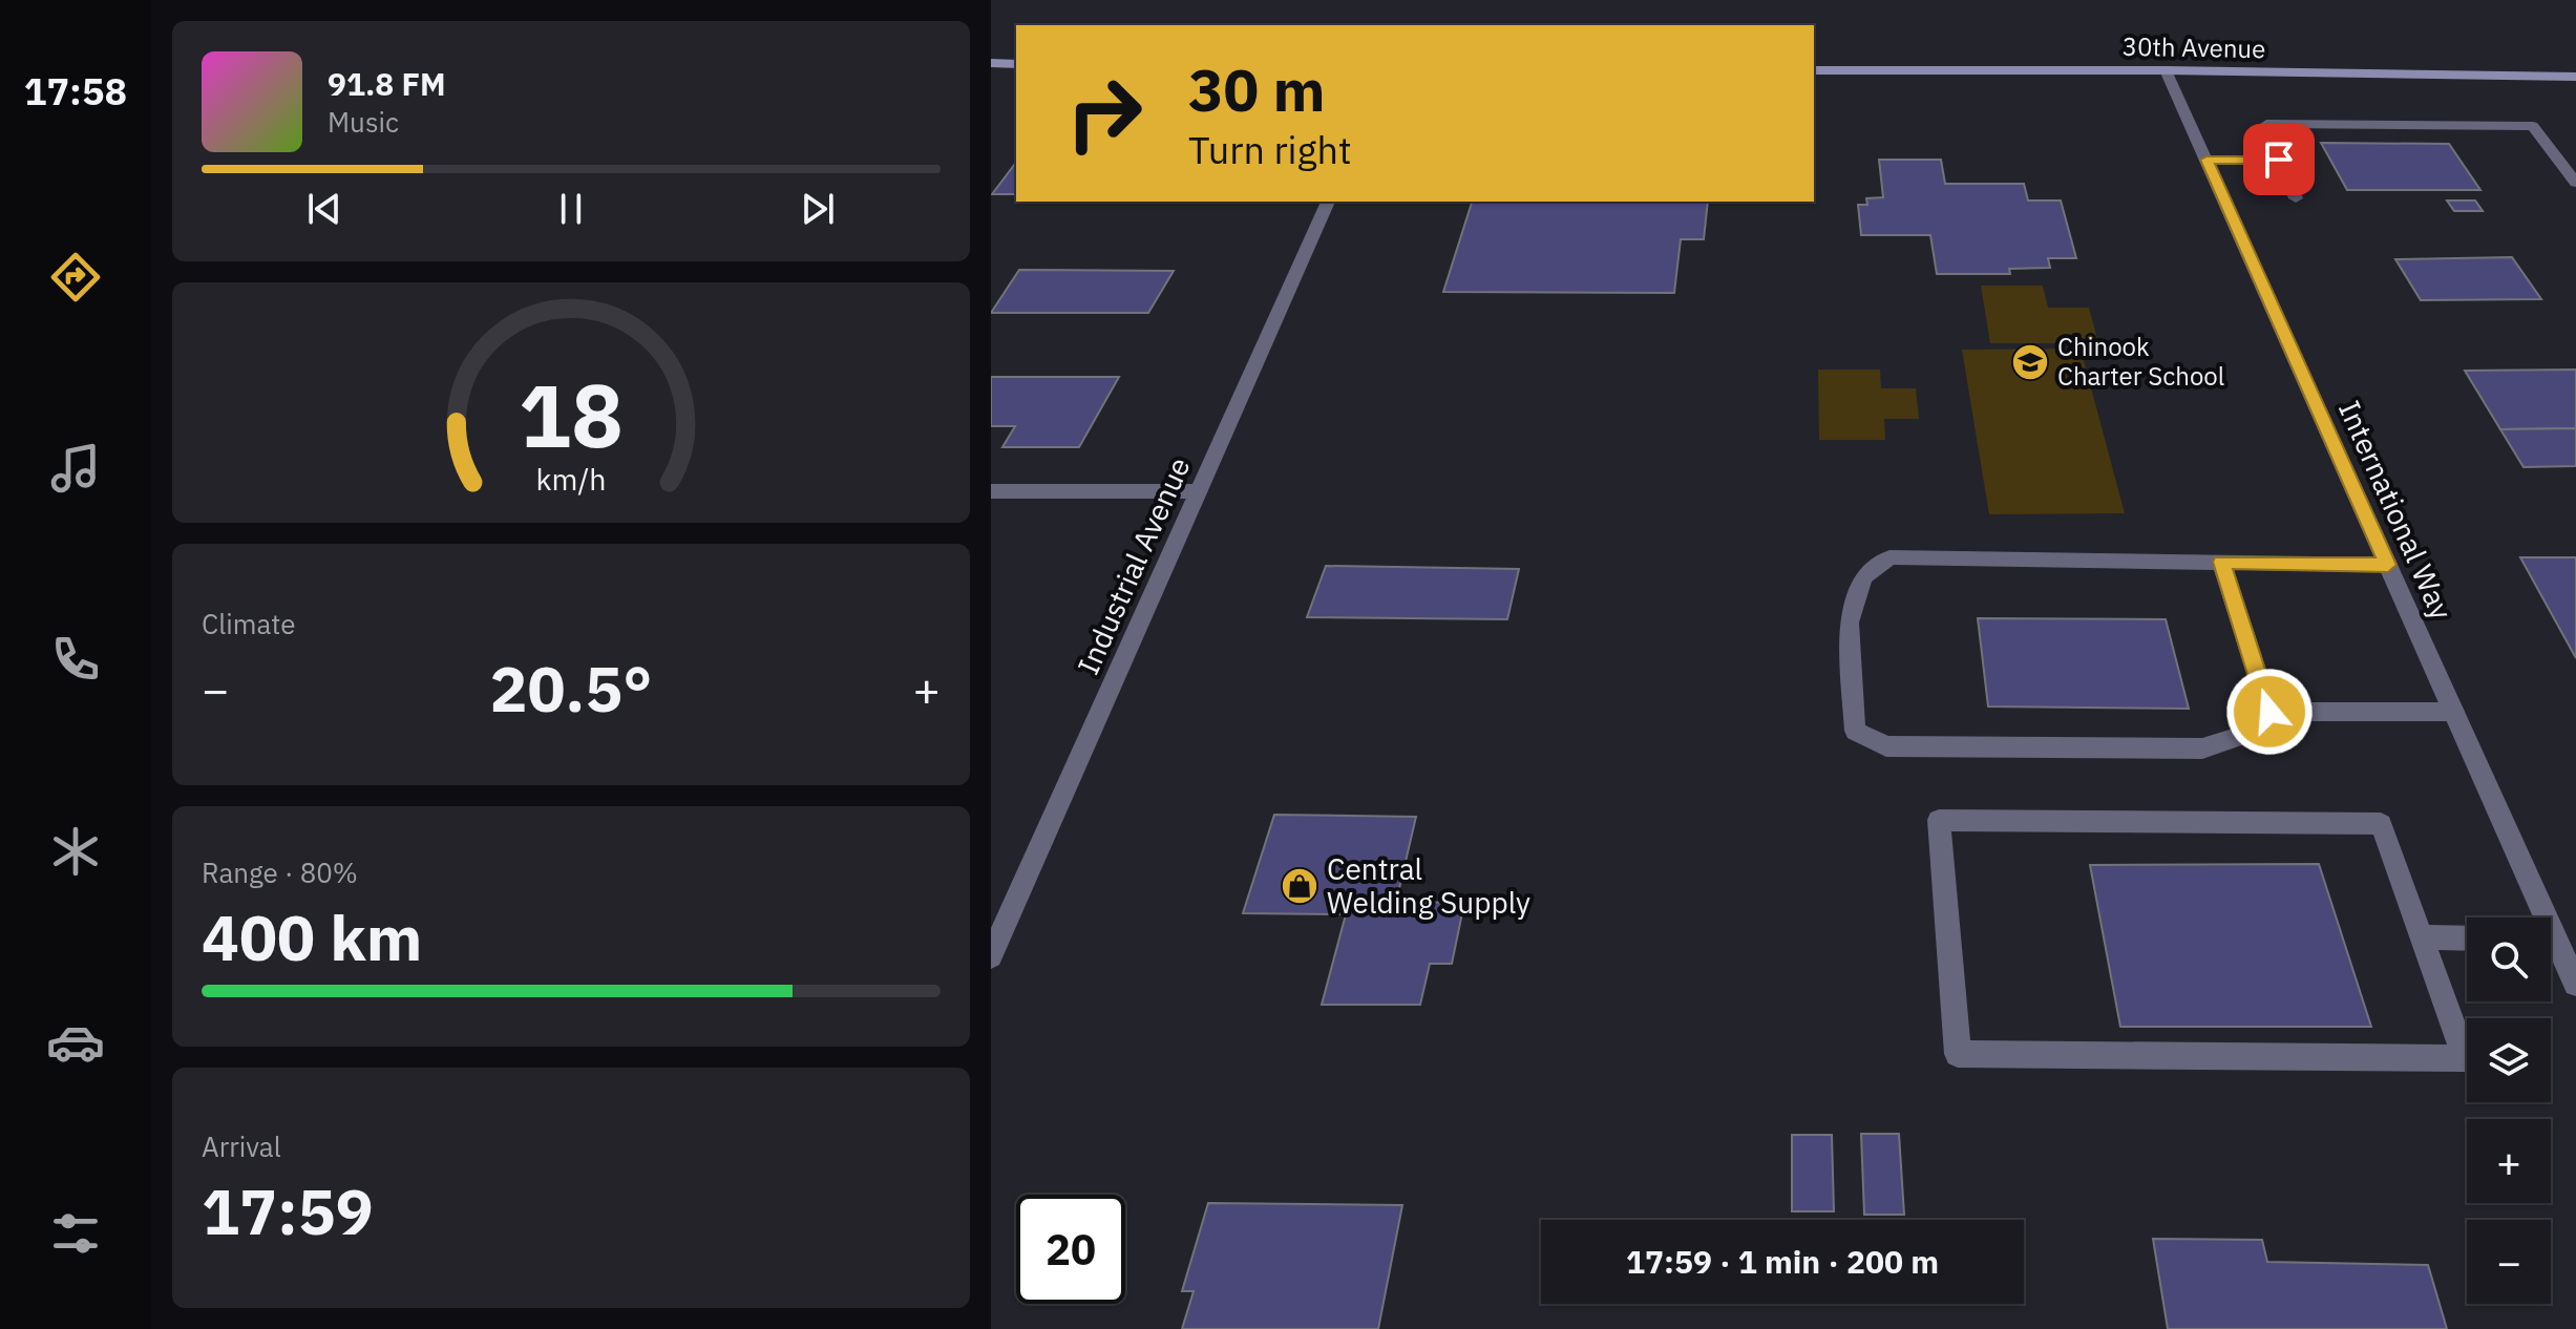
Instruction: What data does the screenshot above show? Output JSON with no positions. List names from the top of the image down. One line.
{"streets":{"street":["30th Avenue","International Way","Industrial Avenue"]},"crossings":[["30th Avenue","International Way"]],"places":{"school or university":["Chinook Charter School"],"shop":["Central Welding Supply"]},"page":{"tabs":"17:58","turn":["30 m","Turn right"],"song":["91.8 FM","Music"],"tile":["Climate",["Range · 80%","400 km"],["Arrival","17:59"]],"heat":["−","20.5°","+"],"map_buttons":["+","−"],"limit":"20","trip":"17:59 · 1 min · 200 m","gauge":["18","km/h"]}}
